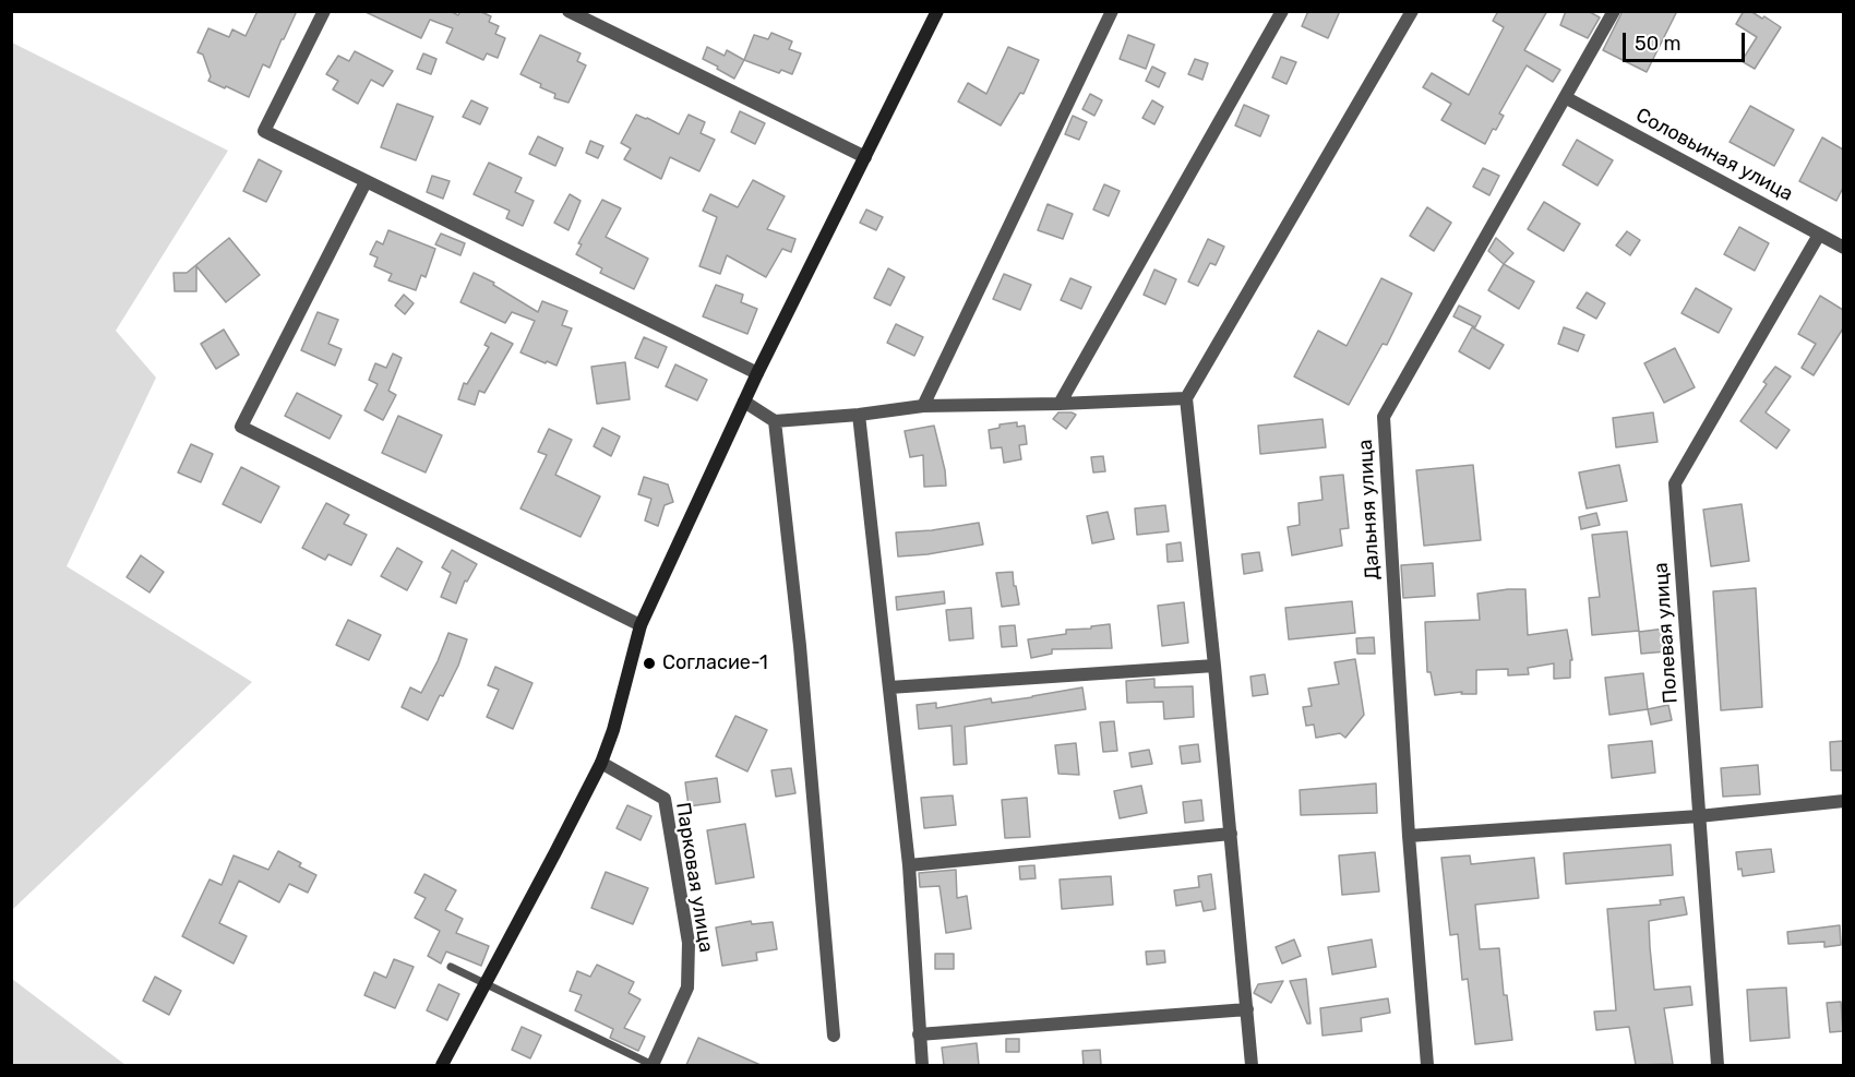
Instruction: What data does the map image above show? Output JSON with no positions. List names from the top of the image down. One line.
{"streets":{"street":["Соловьиная улица","Дальняя улица","Полевая улица","Парковая улица"]},"crossings":[["Соловьиная улица","Дальняя улица"],["Соловьиная улица","Полевая улица"]],"places":["Согласие-1"],"scale_bar":"50 m"}
